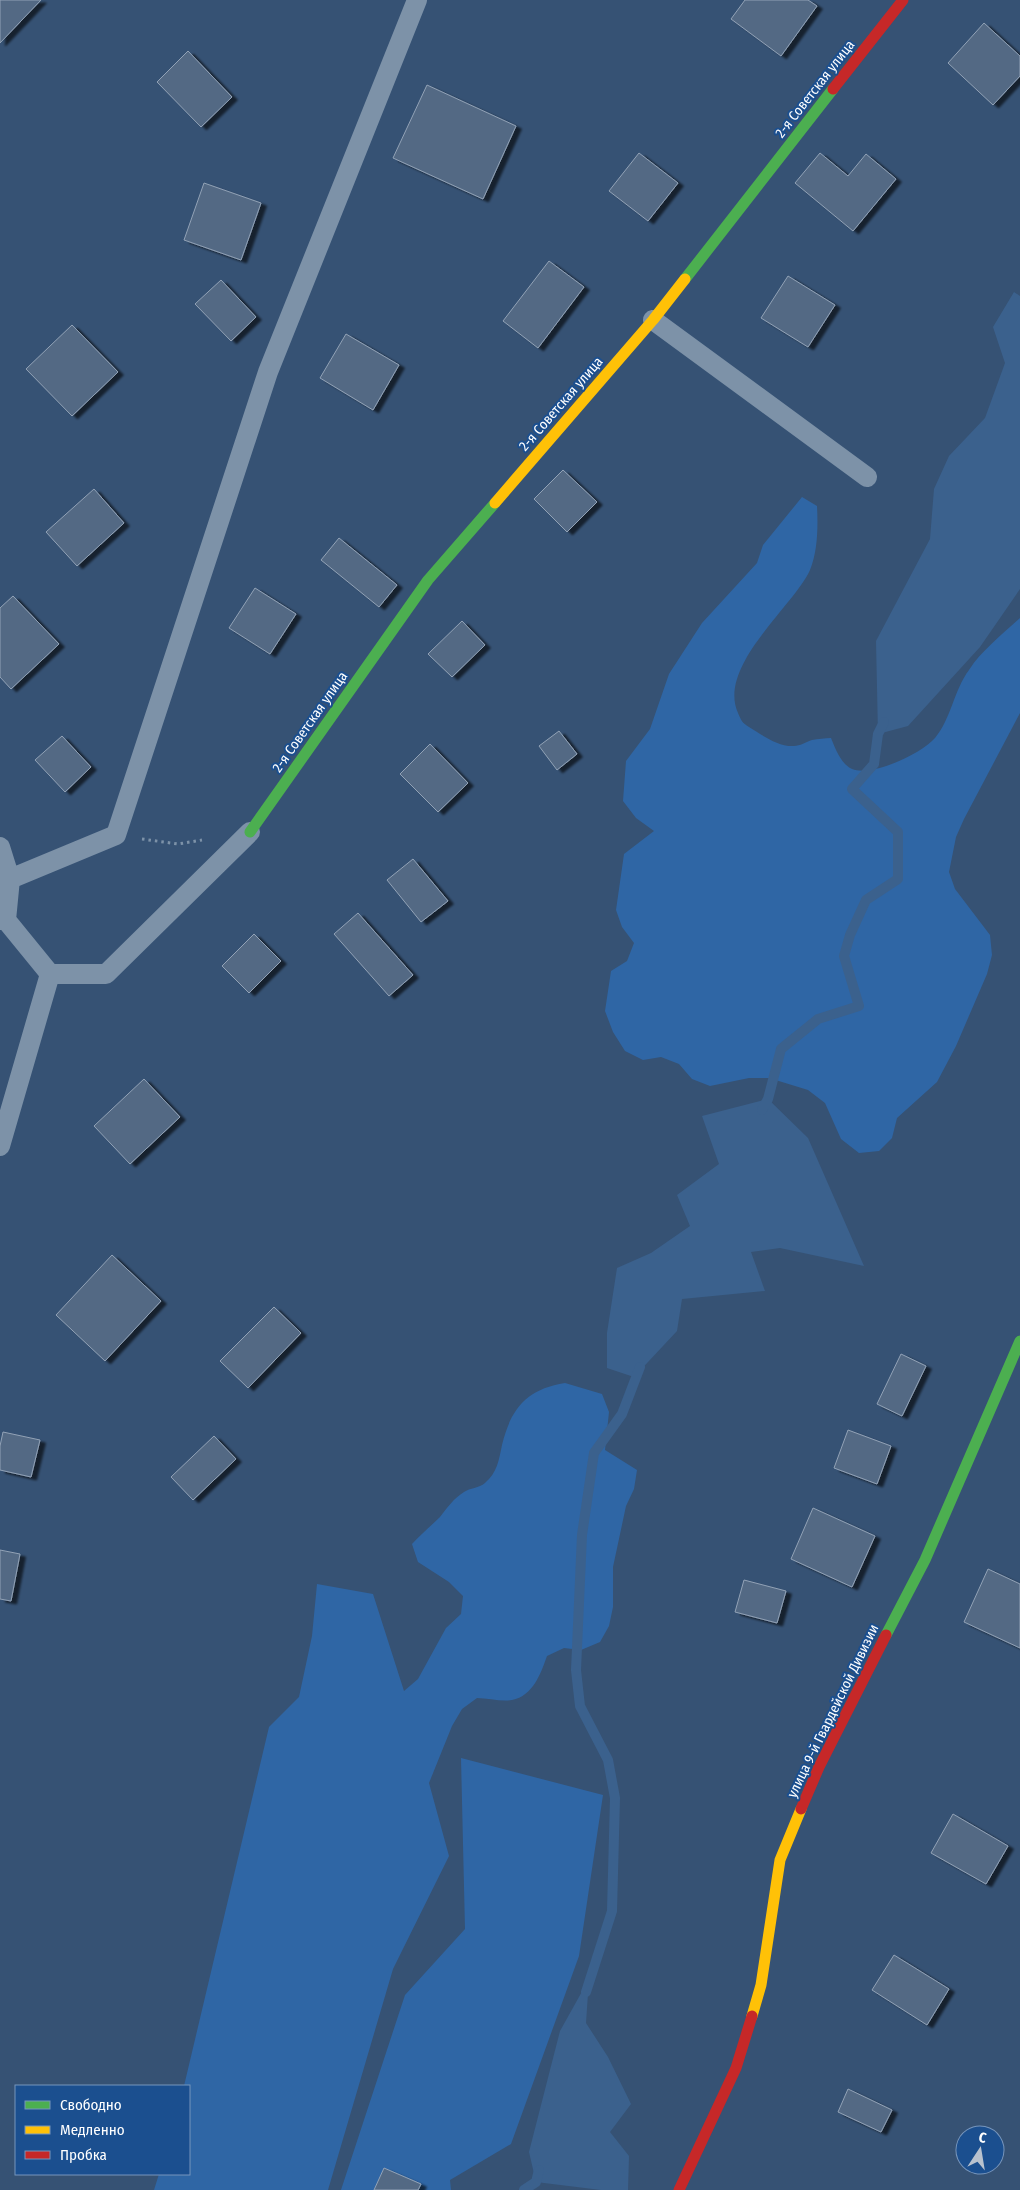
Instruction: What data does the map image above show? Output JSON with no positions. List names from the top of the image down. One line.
{"streets":{"street":["2-я Советская улица","улица 9-й Гвардейской Дивизии"]},"legend":["Свободно","Медленно","Пробка"],"north":"top"}
